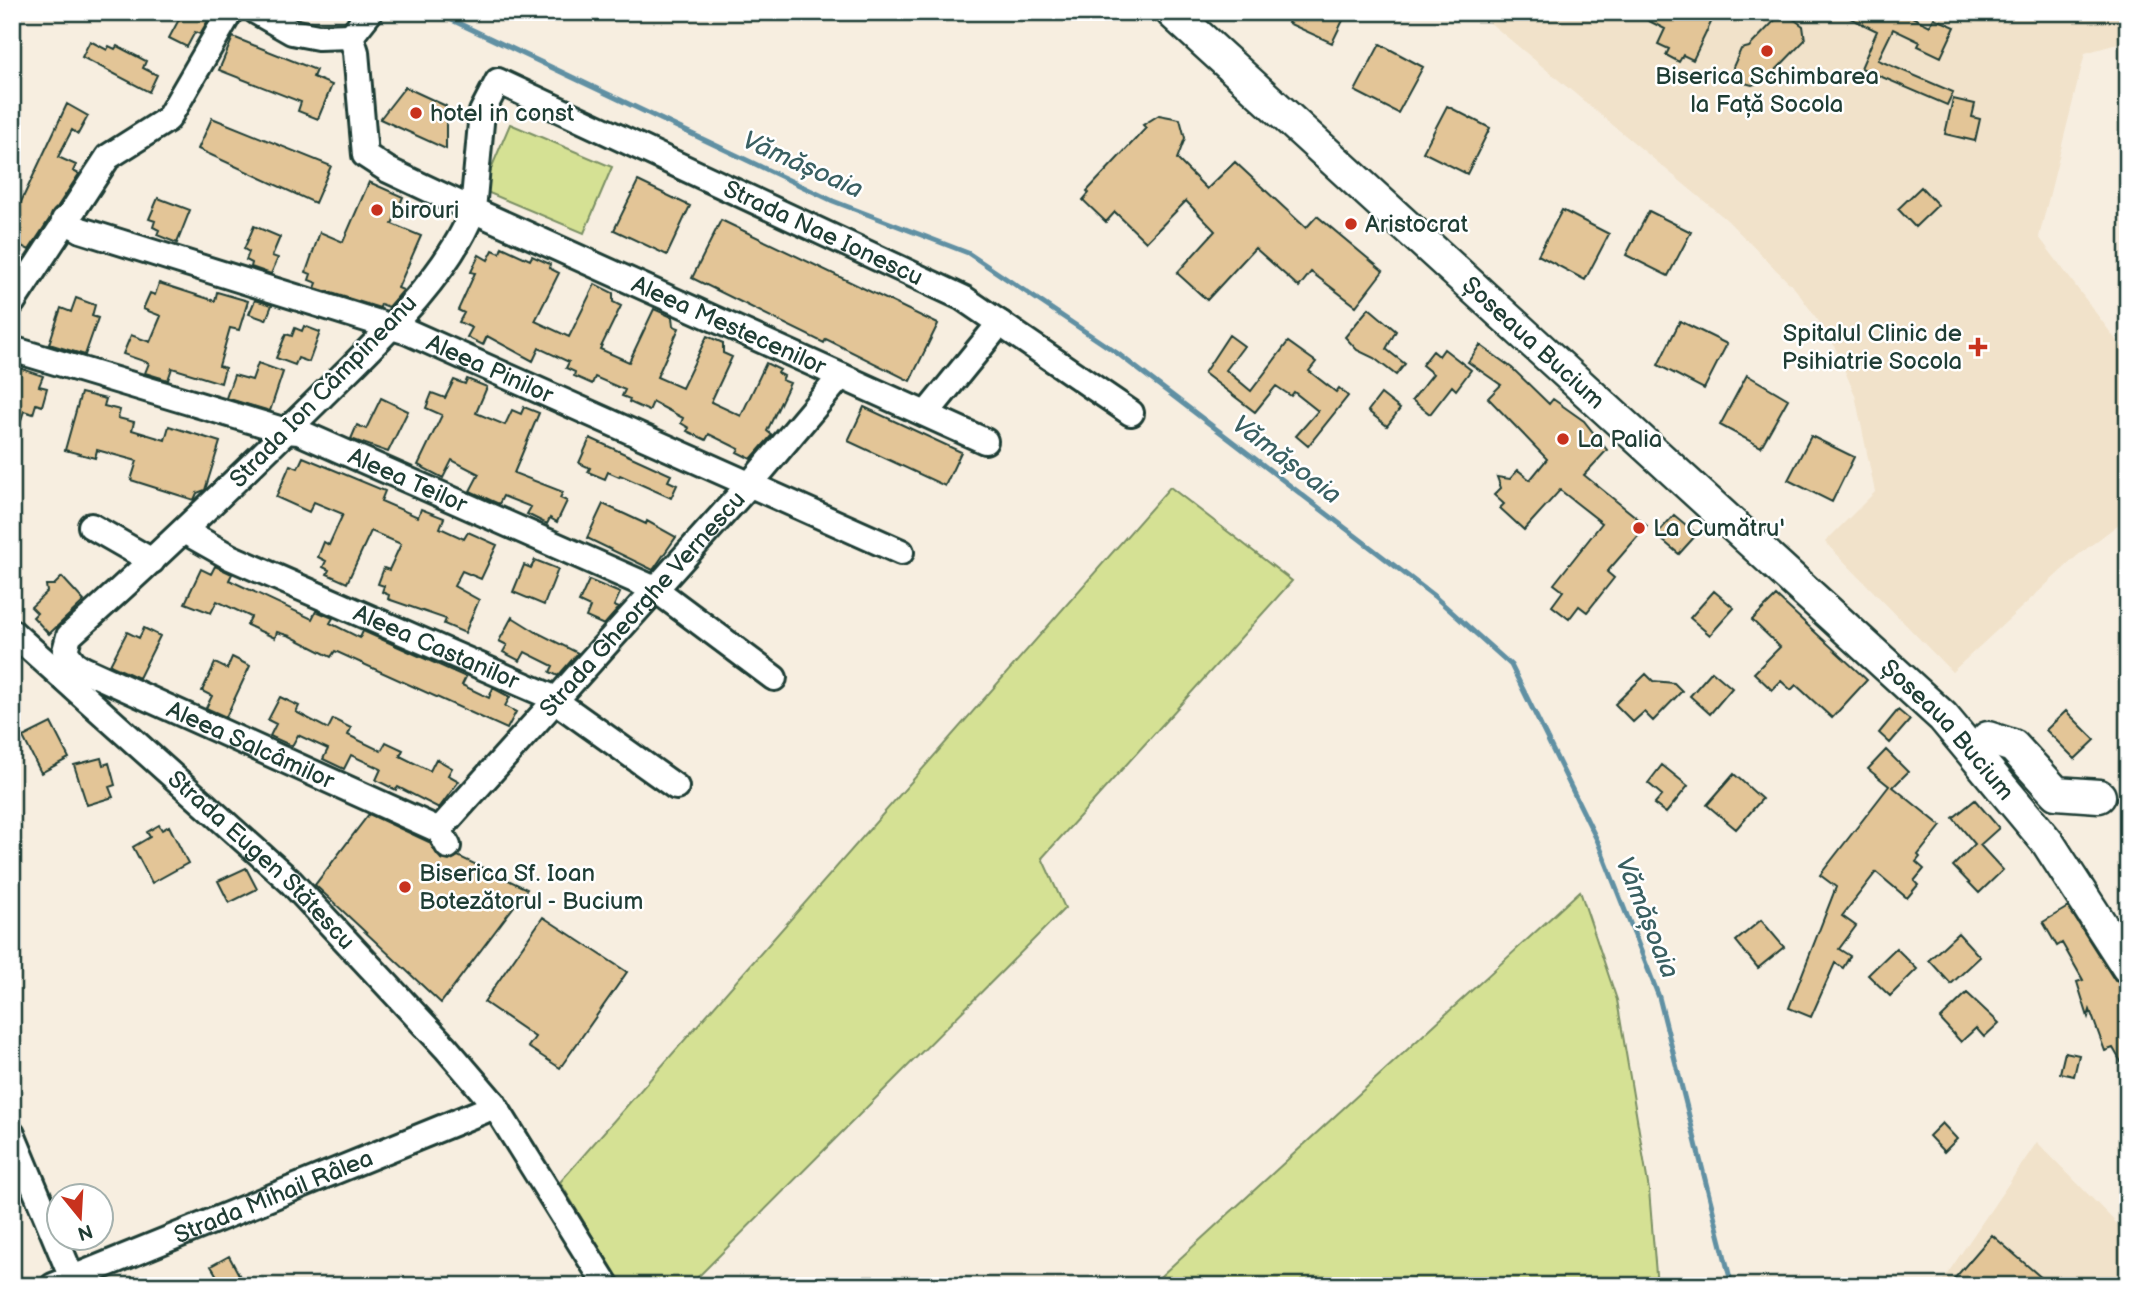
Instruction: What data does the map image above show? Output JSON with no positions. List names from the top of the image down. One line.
{"streets":{"main road":["Șoseaua Bucium"],"street":["Strada Nae Ionescu","Aleea Mestecenilor","Aleea Pinilor","Strada Ion Câmpineanu","Aleea Teilor","Strada Gheorghe Vernescu","Aleea Castanilor","Aleea Salcâmilor","Strada Eugen Stătescu","Strada Mihail Râlea"]},"crossings":[["Strada Nae Ionescu","Strada Ion Câmpineanu"],["Aleea Mestecenilor","Strada Ion Câmpineanu"],["Aleea Mestecenilor","Strada Gheorghe Vernescu"],["Aleea Pinilor","Strada Ion Câmpineanu"],["Aleea Pinilor","Strada Gheorghe Vernescu"],["Strada Ion Câmpineanu","Aleea Teilor"],["Strada Ion Câmpineanu","Aleea Castanilor"],["Strada Ion Câmpineanu","Aleea Salcâmilor"],["Aleea Teilor","Strada Gheorghe Vernescu"],["Strada Gheorghe Vernescu","Aleea Castanilor"],["Strada Gheorghe Vernescu","Aleea Salcâmilor"],["Strada Eugen Stătescu","Strada Mihail Râlea"]],"water":["Vămășoaia"],"places":{"other":["Biserica Schimbarea la Față Socola","hotel in const","birouri","Aristocrat","La Palia","La Cumătru'","Biserica Sf. Ioan Botezătorul - Bucium"],"health":["Spitalul Clinic de Psihiatrie Socola"]},"north":"bottom"}
